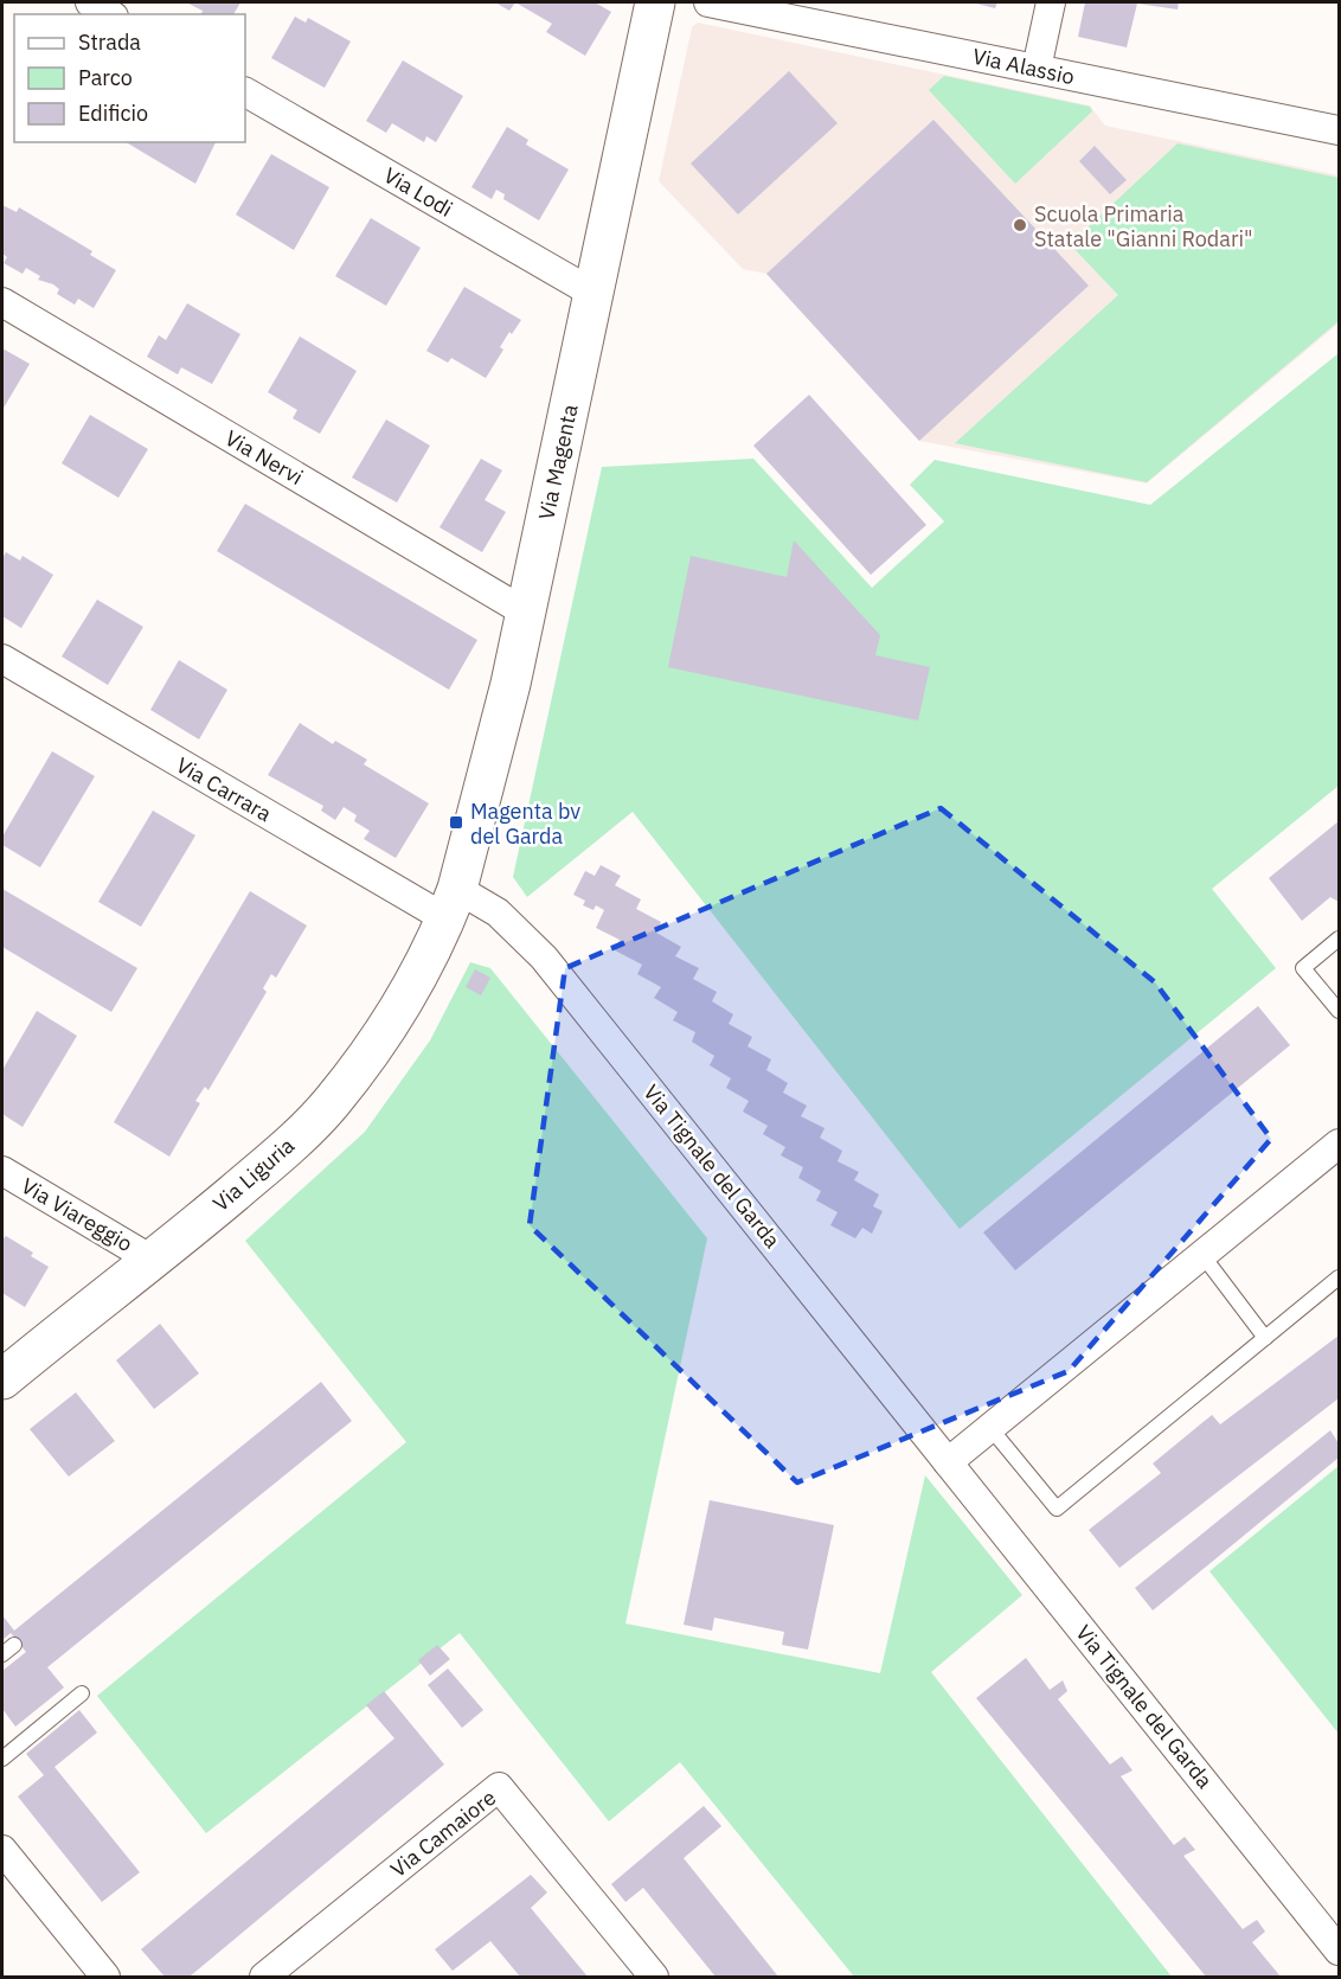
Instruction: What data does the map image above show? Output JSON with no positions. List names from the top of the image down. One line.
{"streets":{"street":["Via Alassio","Via Lodi","Via Nervi","Via Magenta","Via Carrara","Via Tignale del Garda","Via Liguria","Via Viareggio","Via Camaiore"]},"crossings":[["Via Lodi","Via Magenta"],["Via Nervi","Via Magenta"],["Via Magenta","Via Carrara"],["Via Magenta","Via Tignale del Garda"],["Via Magenta","Via Liguria"],["Via Carrara","Via Tignale del Garda"],["Via Carrara","Via Liguria"],["Via Tignale del Garda","Via Liguria"],["Via Liguria","Via Viareggio"]],"places":{"other":["Scuola Primaria Statale \"Gianni Rodari\""],"transit":["Magenta bv del Garda"]},"legend":["Strada","Parco","Edificio"]}
